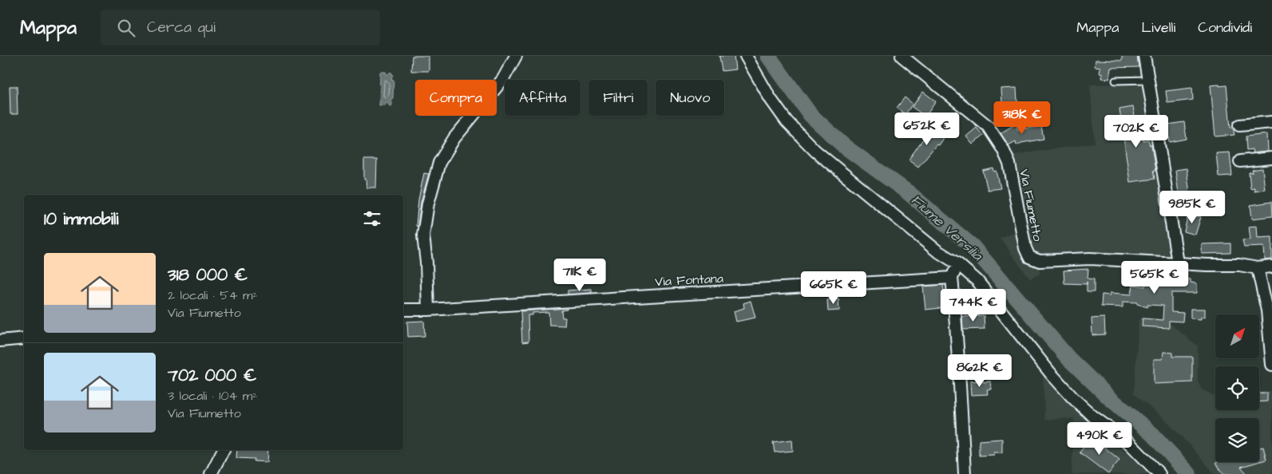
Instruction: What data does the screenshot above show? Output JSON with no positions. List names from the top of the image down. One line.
{"streets":{"street":["Via Fiumetto","Via Fontana"]},"water":["Fiume Versilia"],"north":"top right","page":{"header":"Mappa","search":"Cerca qui","nav":["Mappa","Livelli","Condividi"],"chip":["Compra","Affitta","Filtri","Nuovo"],"price":["318K €","652K €","702K €","985K €","711K €","565K €","665K €","744K €","862K €","490K €"],"heading":"10 immobili","list":[{"name":"318 000 €","note":"2 locali · 54 m² · Via Fiumetto"},{"name":"702 000 €","note":"3 locali · 104 m² · Via Fiumetto"}]}}
